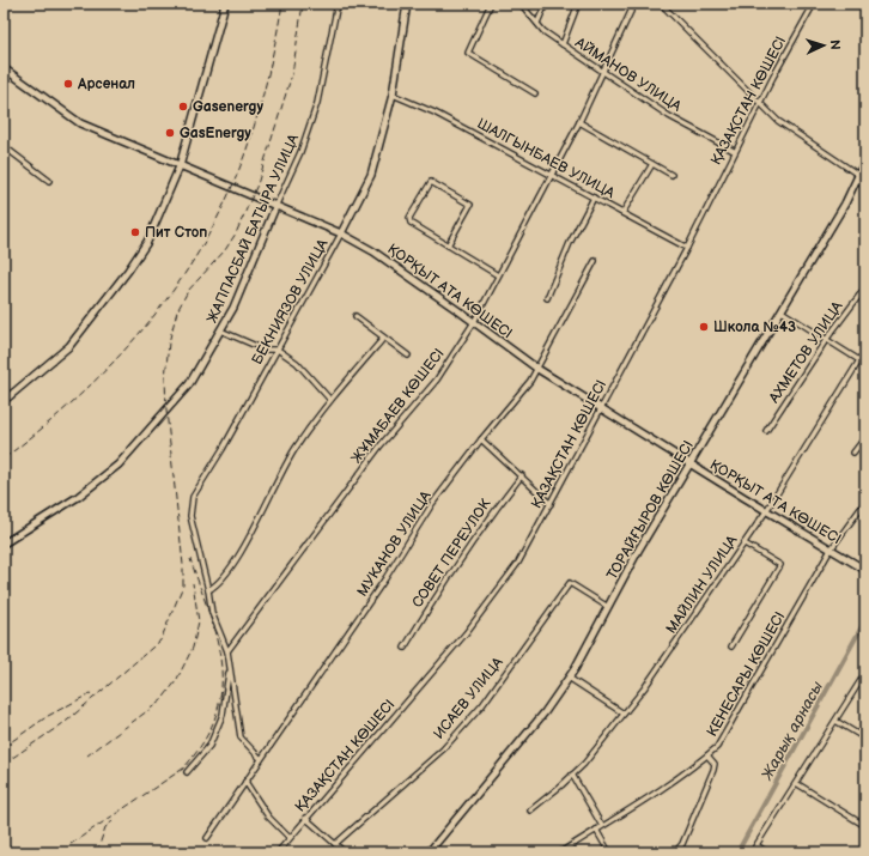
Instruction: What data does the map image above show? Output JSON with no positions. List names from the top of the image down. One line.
{"streets":{"street":["АЙМАНОВ УЛИЦА","ҚАЗАҚСТАН КӨШЕСІ","ШАЛГЫНБАЕВ УЛИЦА","ЖАППАСБАЙ БАТЫРА УЛИЦА","ҚОРҚЫТ АТА КӨШЕСІ","БЕКНИЯЗОВ УЛИЦА","АХМЕТОВ УЛИЦА","ЖҰМАБАЕВ КӨШЕСІ","ТОРАЙҒЫРОВ КӨШЕСІ","МУКАНОВ УЛИЦА","СОВЕТ ПЕРЕУЛОК","МАЙЛИН УЛИЦА","КЕНЕСАРЫ КӨШЕСІ","ИСАЕВ УЛИЦА"]},"crossings":[["АЙМАНОВ УЛИЦА","ҚАЗАҚСТАН КӨШЕСІ"],["АЙМАНОВ УЛИЦА","ЖҰМАБАЕВ КӨШЕСІ"],["ҚАЗАҚСТАН КӨШЕСІ","ШАЛГЫНБАЕВ УЛИЦА"],["ҚАЗАҚСТАН КӨШЕСІ","ҚОРҚЫТ АТА КӨШЕСІ"],["ШАЛГЫНБАЕВ УЛИЦА","БЕКНИЯЗОВ УЛИЦА"],["ШАЛГЫНБАЕВ УЛИЦА","ЖҰМАБАЕВ КӨШЕСІ"],["ЖАППАСБАЙ БАТЫРА УЛИЦА","ҚОРҚЫТ АТА КӨШЕСІ"],["ҚОРҚЫТ АТА КӨШЕСІ","БЕКНИЯЗОВ УЛИЦА"],["ҚОРҚЫТ АТА КӨШЕСІ","ЖҰМАБАЕВ КӨШЕСІ"],["ҚОРҚЫТ АТА КӨШЕСІ","ТОРАЙҒЫРОВ КӨШЕСІ"],["ҚОРҚЫТ АТА КӨШЕСІ","МУКАНОВ УЛИЦА"],["ҚОРҚЫТ АТА КӨШЕСІ","МАЙЛИН УЛИЦА"],["ҚОРҚЫТ АТА КӨШЕСІ","КЕНЕСАРЫ КӨШЕСІ"],["БЕКНИЯЗОВ УЛИЦА","ЖҰМАБАЕВ КӨШЕСІ"],["БЕКНИЯЗОВ УЛИЦА","МУКАНОВ УЛИЦА"],["ТОРАЙҒЫРОВ КӨШЕСІ","ИСАЕВ УЛИЦА"]],"water":["Жарық арнасы"],"places":["Арсенал","Gasenergy","GasEnergy","Пит Стоп","Школа №43"],"north":"right"}
